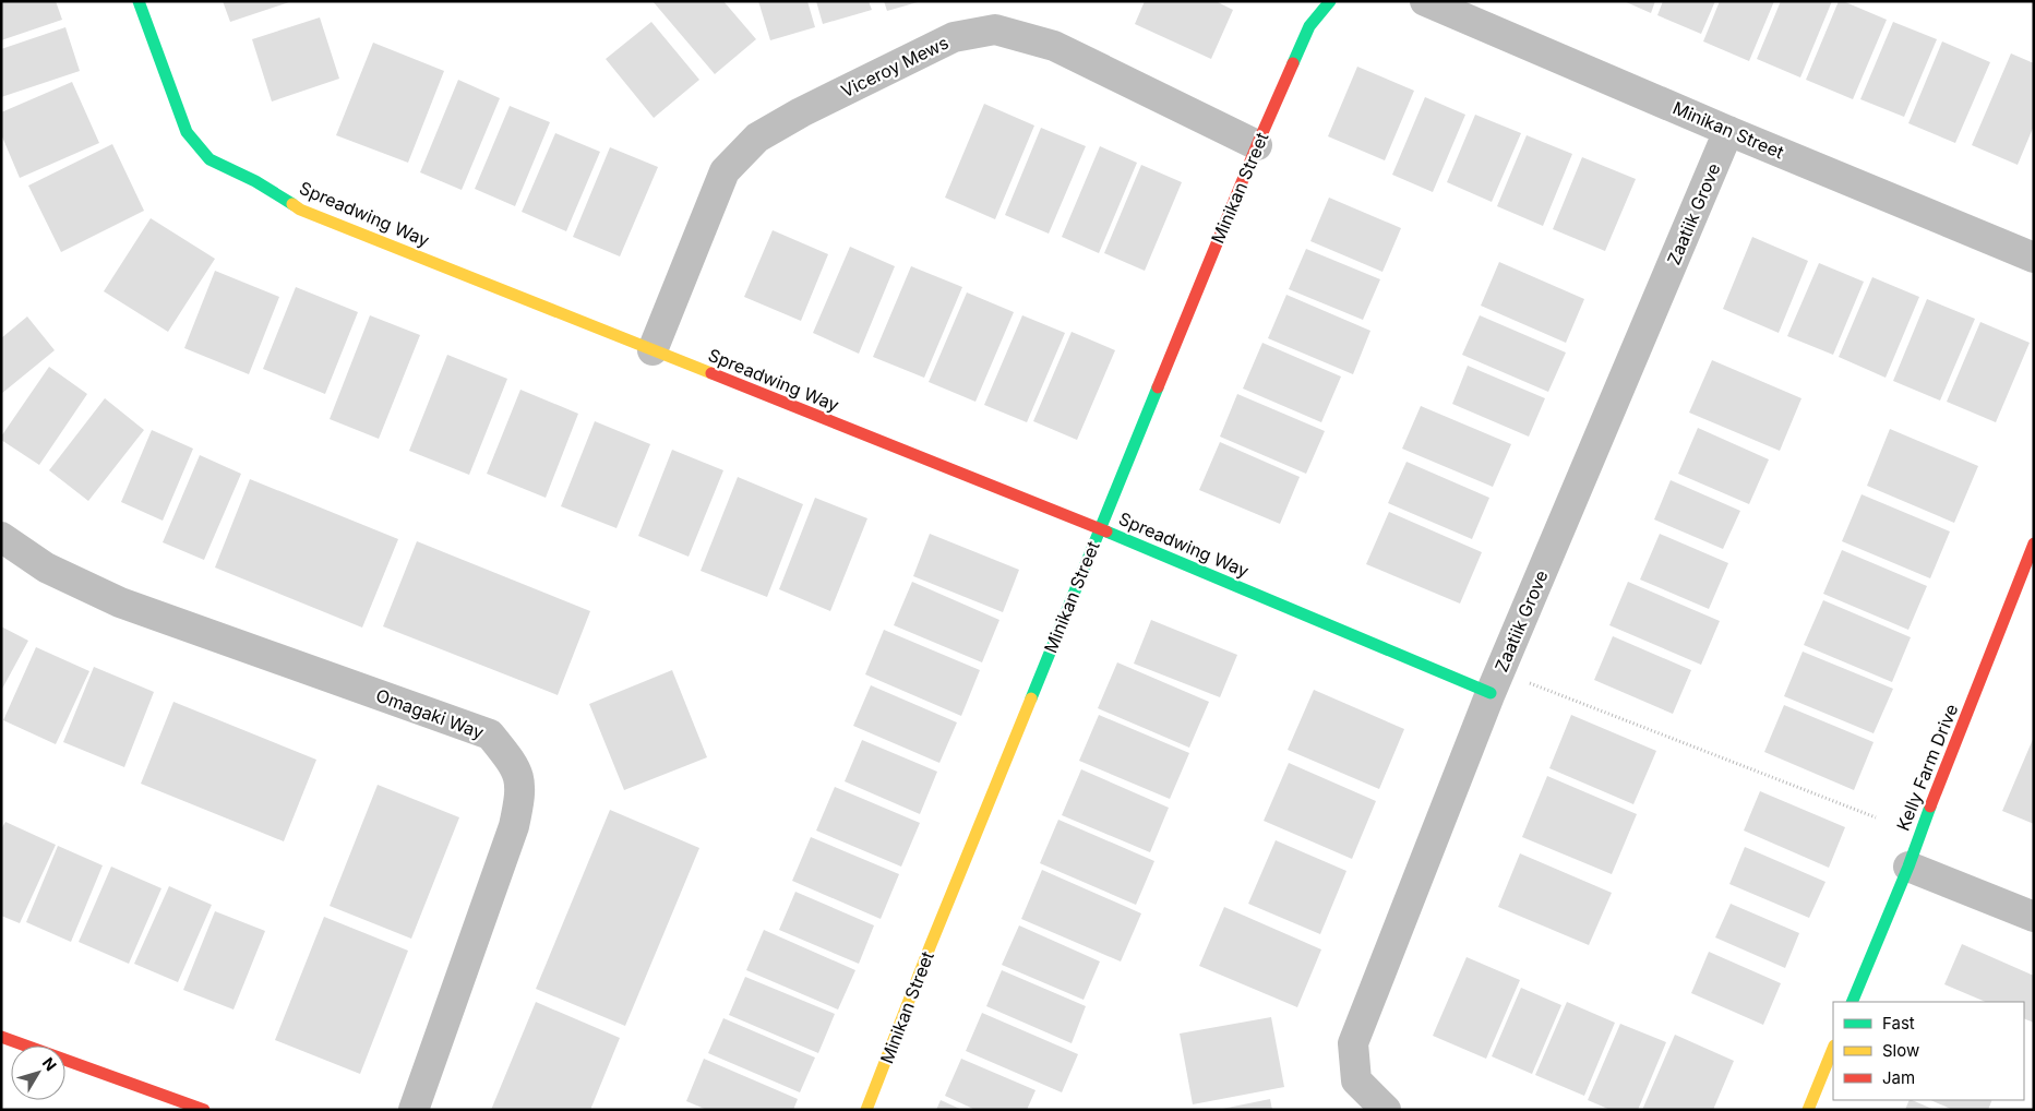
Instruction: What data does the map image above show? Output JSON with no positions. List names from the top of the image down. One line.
{"streets":{"street":["Viceroy Mews","Minikan Street","Spreadwing Way","Zaatiik Grove","Omagaki Way","Kelly Farm Drive"]},"crossings":[["Viceroy Mews","Minikan Street"],["Viceroy Mews","Spreadwing Way"],["Minikan Street","Spreadwing Way"],["Minikan Street","Zaatiik Grove"],["Spreadwing Way","Zaatiik Grove"]],"legend":["Fast","Slow","Jam"],"north":"top right"}
